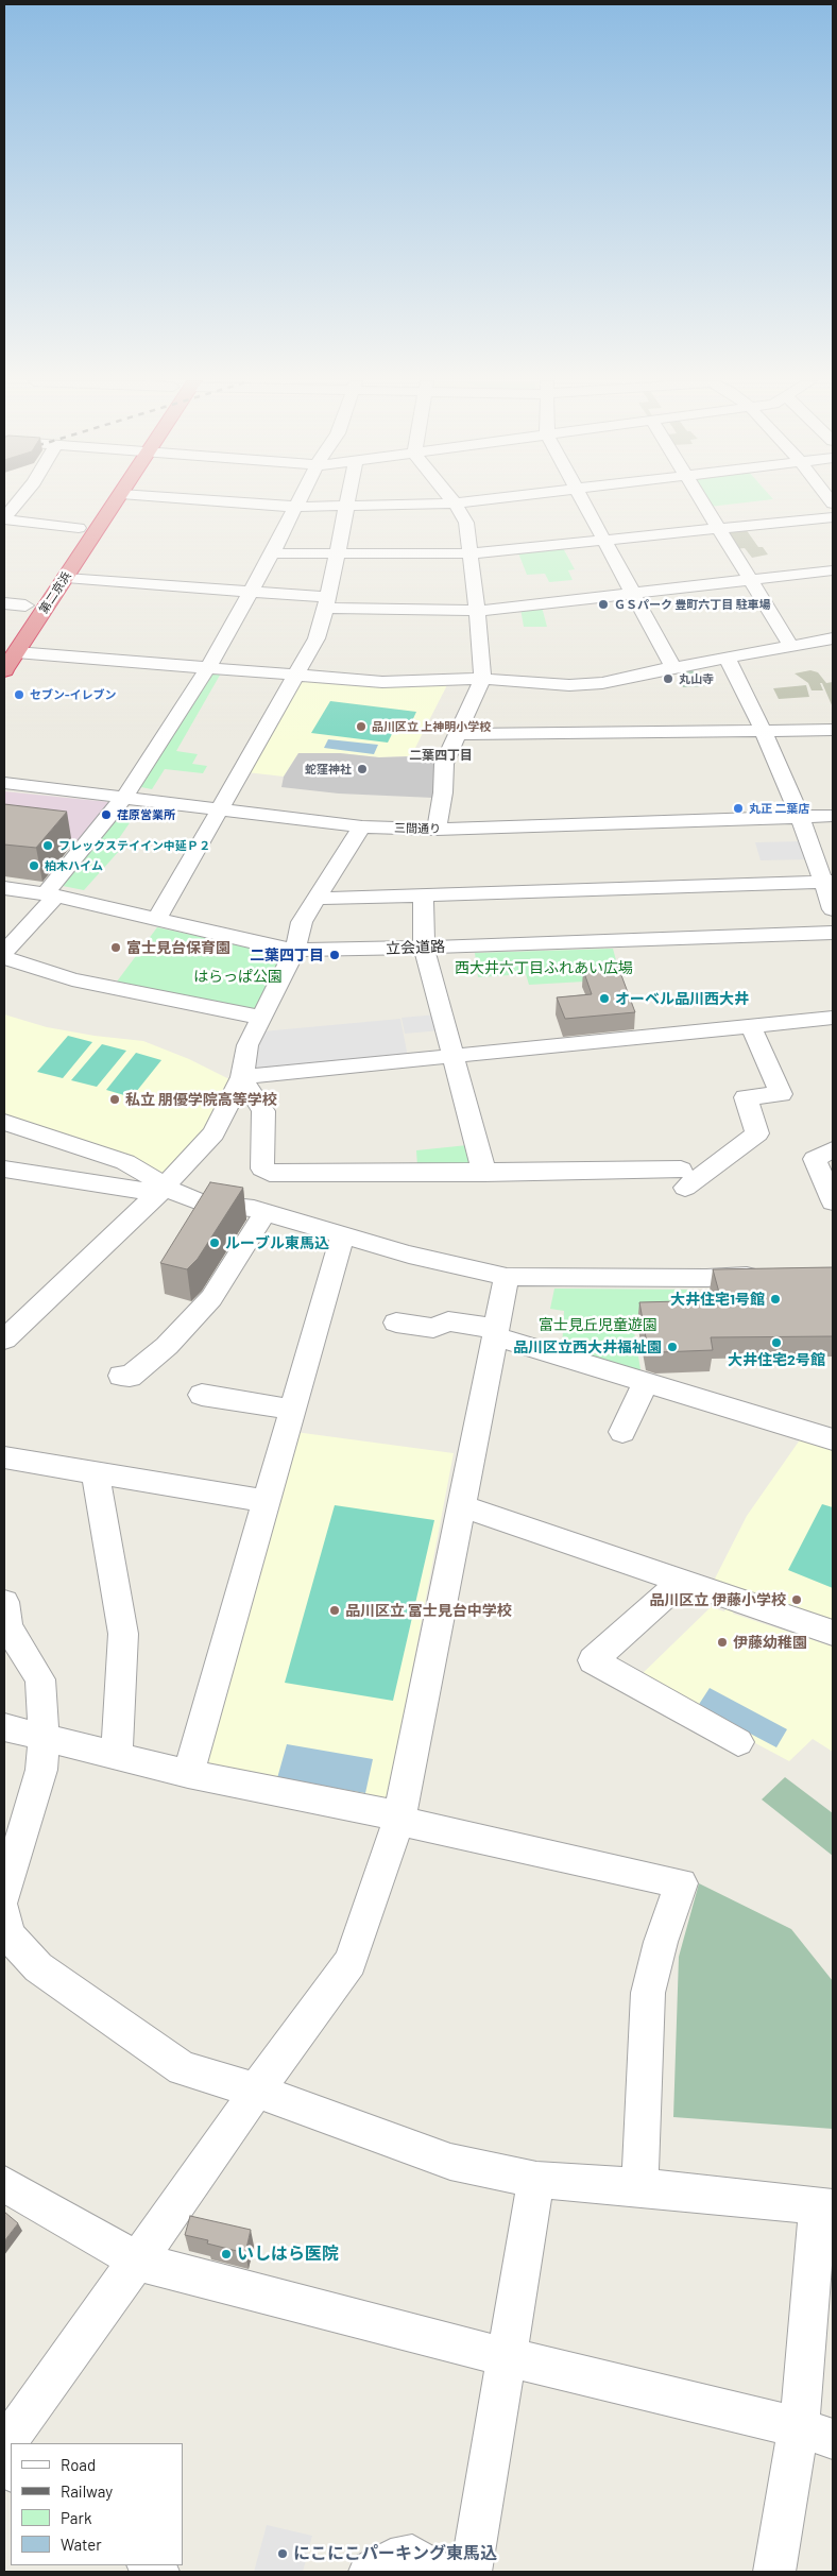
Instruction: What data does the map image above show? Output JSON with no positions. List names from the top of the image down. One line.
{"streets":{"highway":["第二京浜"],"street":["三間通り","立会道路"]},"districts":["二葉四丁目"],"parks":["西大井六丁目ふれあい広場","はらっぱ公園","富士見丘児童遊園"],"places":["ＧＳパーク 豊町六丁目 駐車場","丸山寺","セブン-イレブン","品川区立 上神明小学校","蛇窪神社","丸正 二葉店","荏原営業所","フレックステイイン中延Ｐ２","柏木ハイム","富士見台保育園","二葉四丁目","オーベル品川西大井","私立 朋優学院高等学校","ルーブル東馬込","大井住宅1号館","大井住宅2号館","品川区立西大井福祉園","品川区立 伊藤小学校","品川区立 冨士見台中学校","伊藤幼稚園","いしはら医院","にこにこパーキング東馬込"],"legend":["Road","Railway","Park","Water"]}
